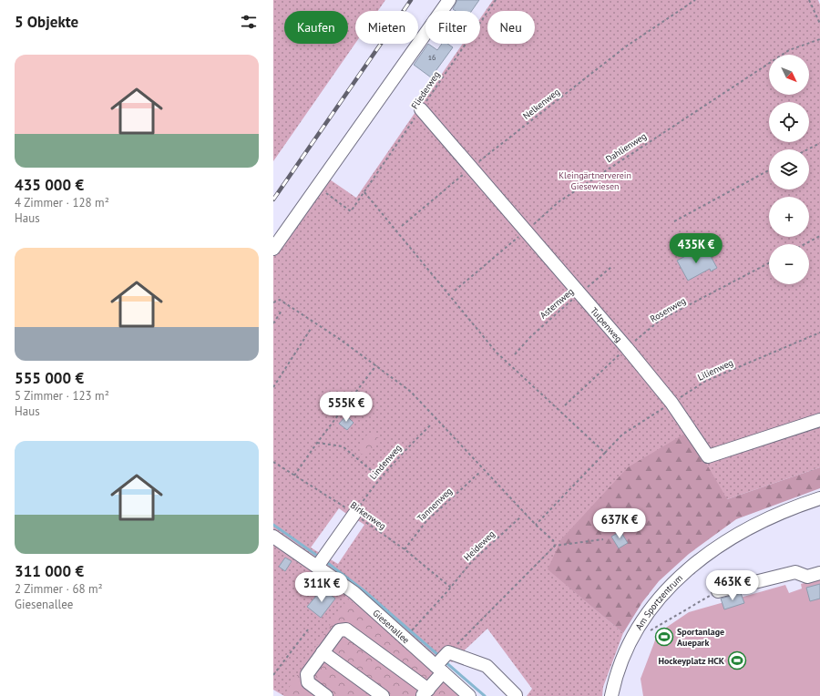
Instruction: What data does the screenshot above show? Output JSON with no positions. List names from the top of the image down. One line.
{"streets":{"street":["Tulpenweg","Am Sportzentrum","Giesenallee"],"path":["Fliederweg","Nelkenweg","Dahlienweg","Asternweg","Rosenweg","Lilienweg","Lindenweg","Tannenweg","Birkenweg","Heideweg"]},"crossings":[["Fliederweg","Tulpenweg"],["Nelkenweg","Tulpenweg"],["Dahlienweg","Tulpenweg"],["Asternweg","Tulpenweg"],["Rosenweg","Tulpenweg"],["Tulpenweg","Lilienweg"],["Lindenweg","Birkenweg"],["Tannenweg","Birkenweg"],["Birkenweg","Heideweg"]],"parks":["Kleingärtnerverein Giesewiesen"],"places":{"sports":["Sportanlage Auepark","Hockeyplatz HCK"]},"house_numbers":["16"],"north":"bottom right","page":{"heading":"5 Objekte","chip":["Kaufen","Mieten","Filter","Neu"],"list":[{"name":"435 000 €","note":"4 Zimmer · 128 m² · Haus"},{"name":"555 000 €","note":"5 Zimmer · 123 m² · Haus"},{"name":"311 000 €","note":"2 Zimmer · 68 m² · Giesenallee"}],"map_buttons":["+","−"],"price":["435K €","555K €","637K €","463K €","311K €"]}}
